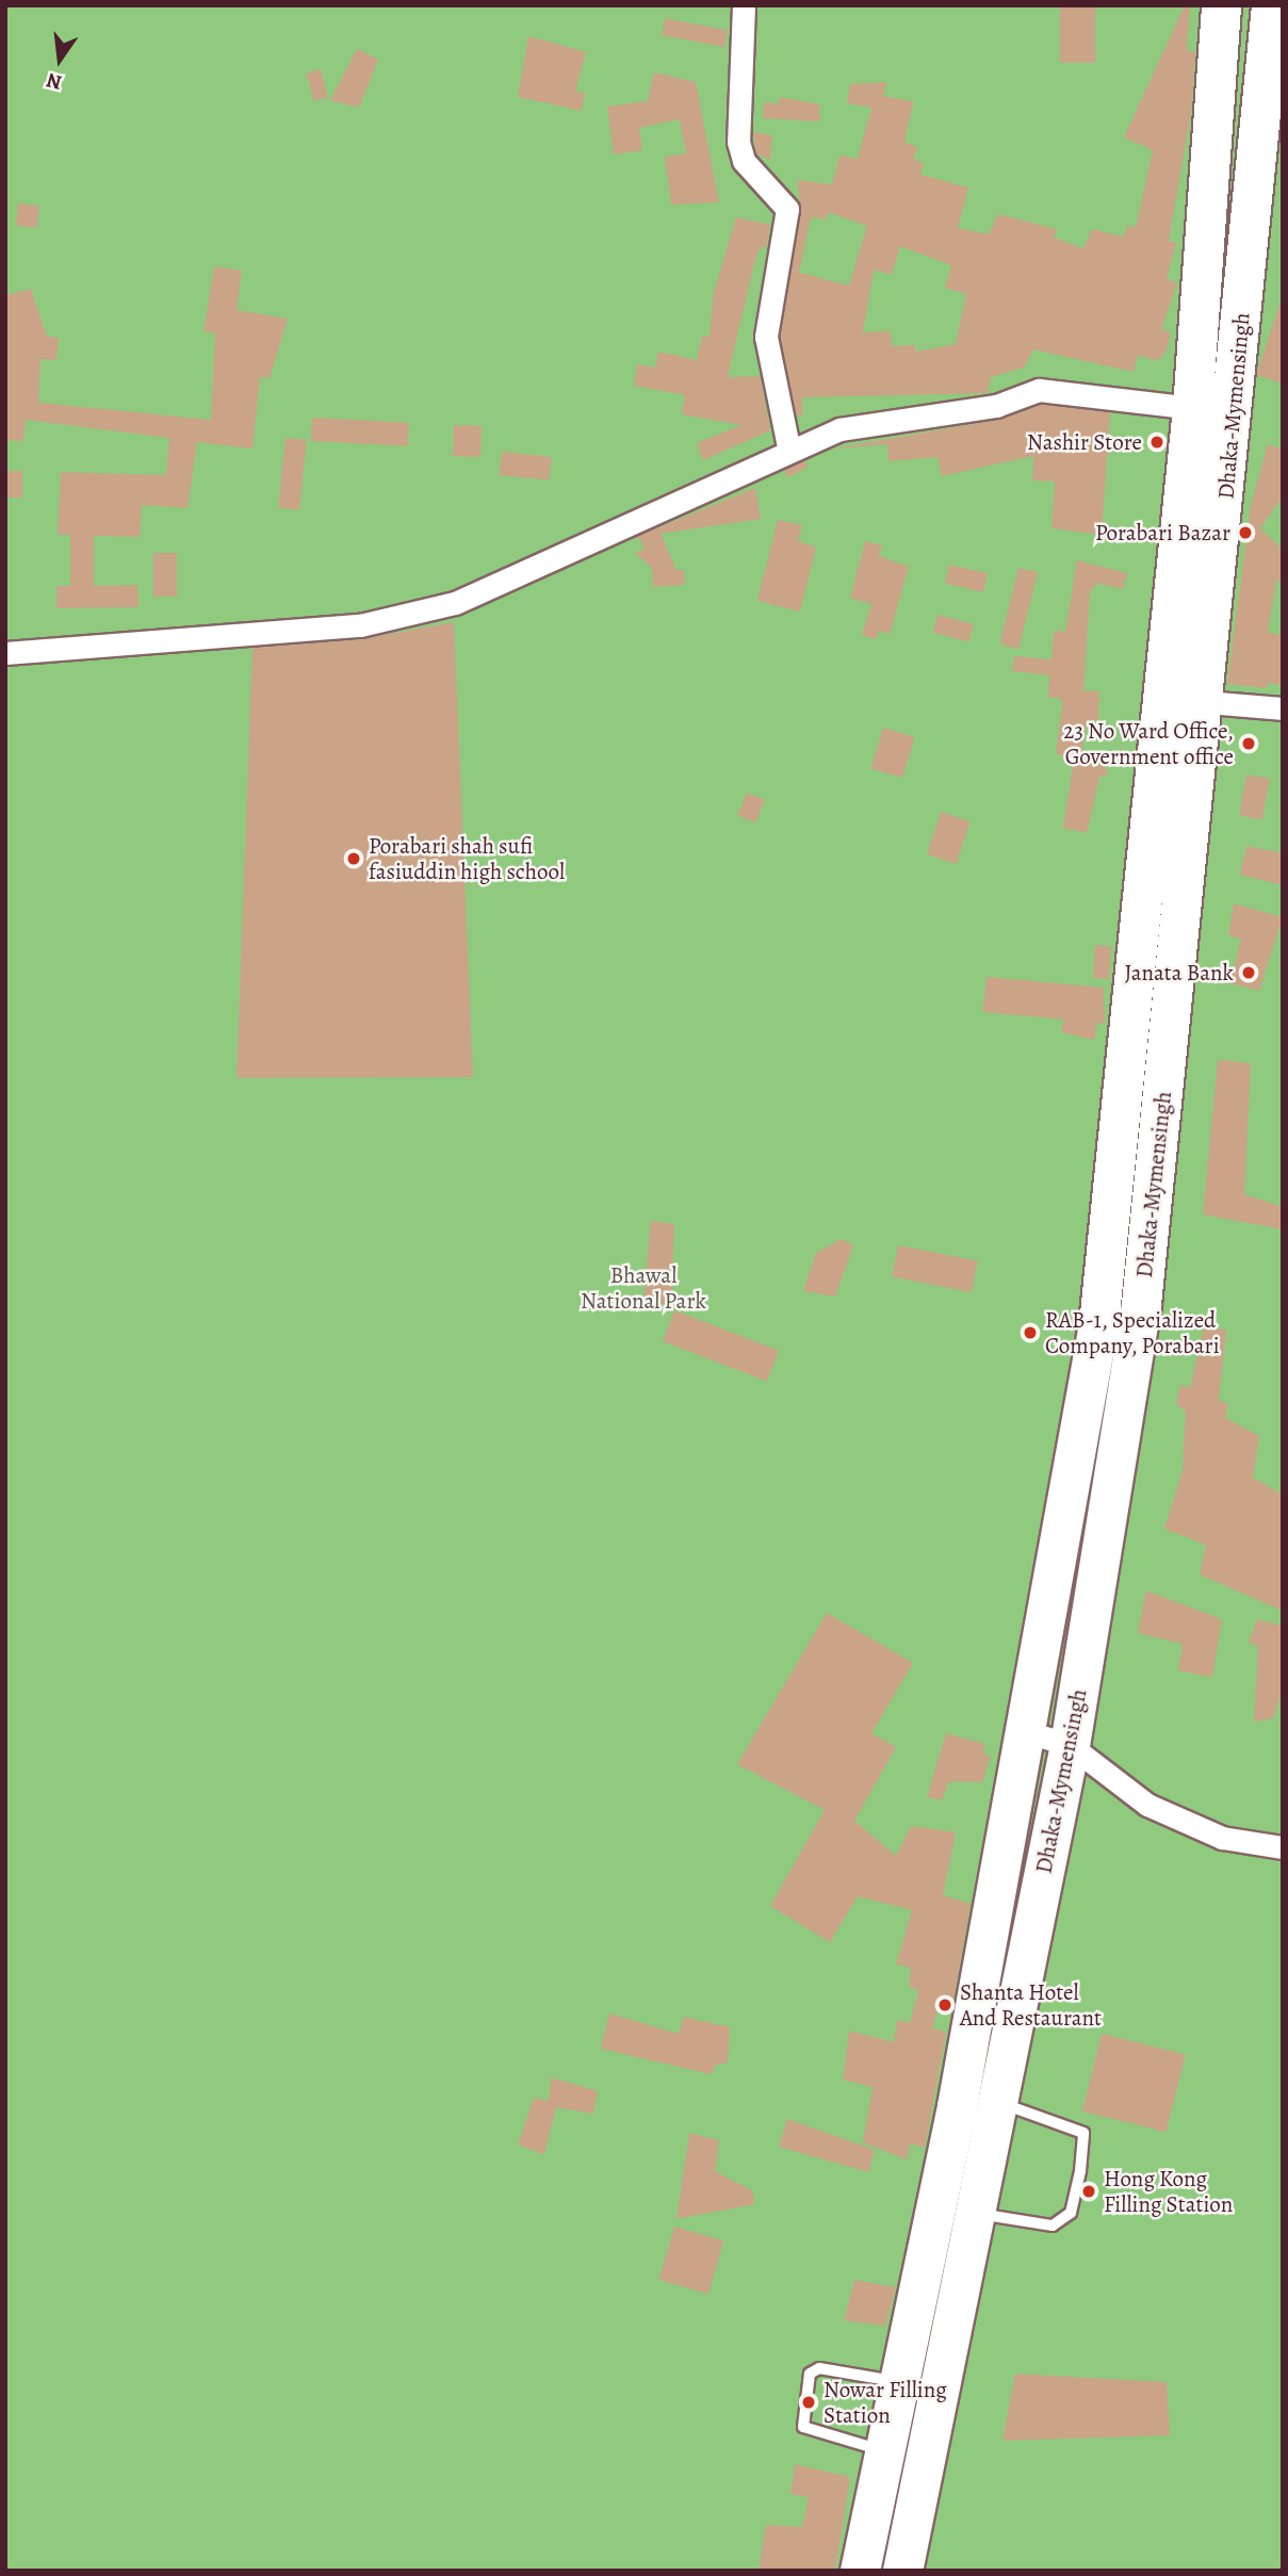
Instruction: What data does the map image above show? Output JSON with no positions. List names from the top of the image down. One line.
{"streets":{"highway":["Dhaka-Mymensingh"]},"parks":["Bhawal National Park"],"places":["Nashir Store","Porabari Bazar","23 No Ward Office, Government office","Porabari shah sufi fasiuddin high school","Janata Bank","RAB-1, Specialized Company, Porabari","Shanta Hotel And Restaurant","Hong Kong Filling Station","Nowar Filling Station"],"north":"bottom"}
